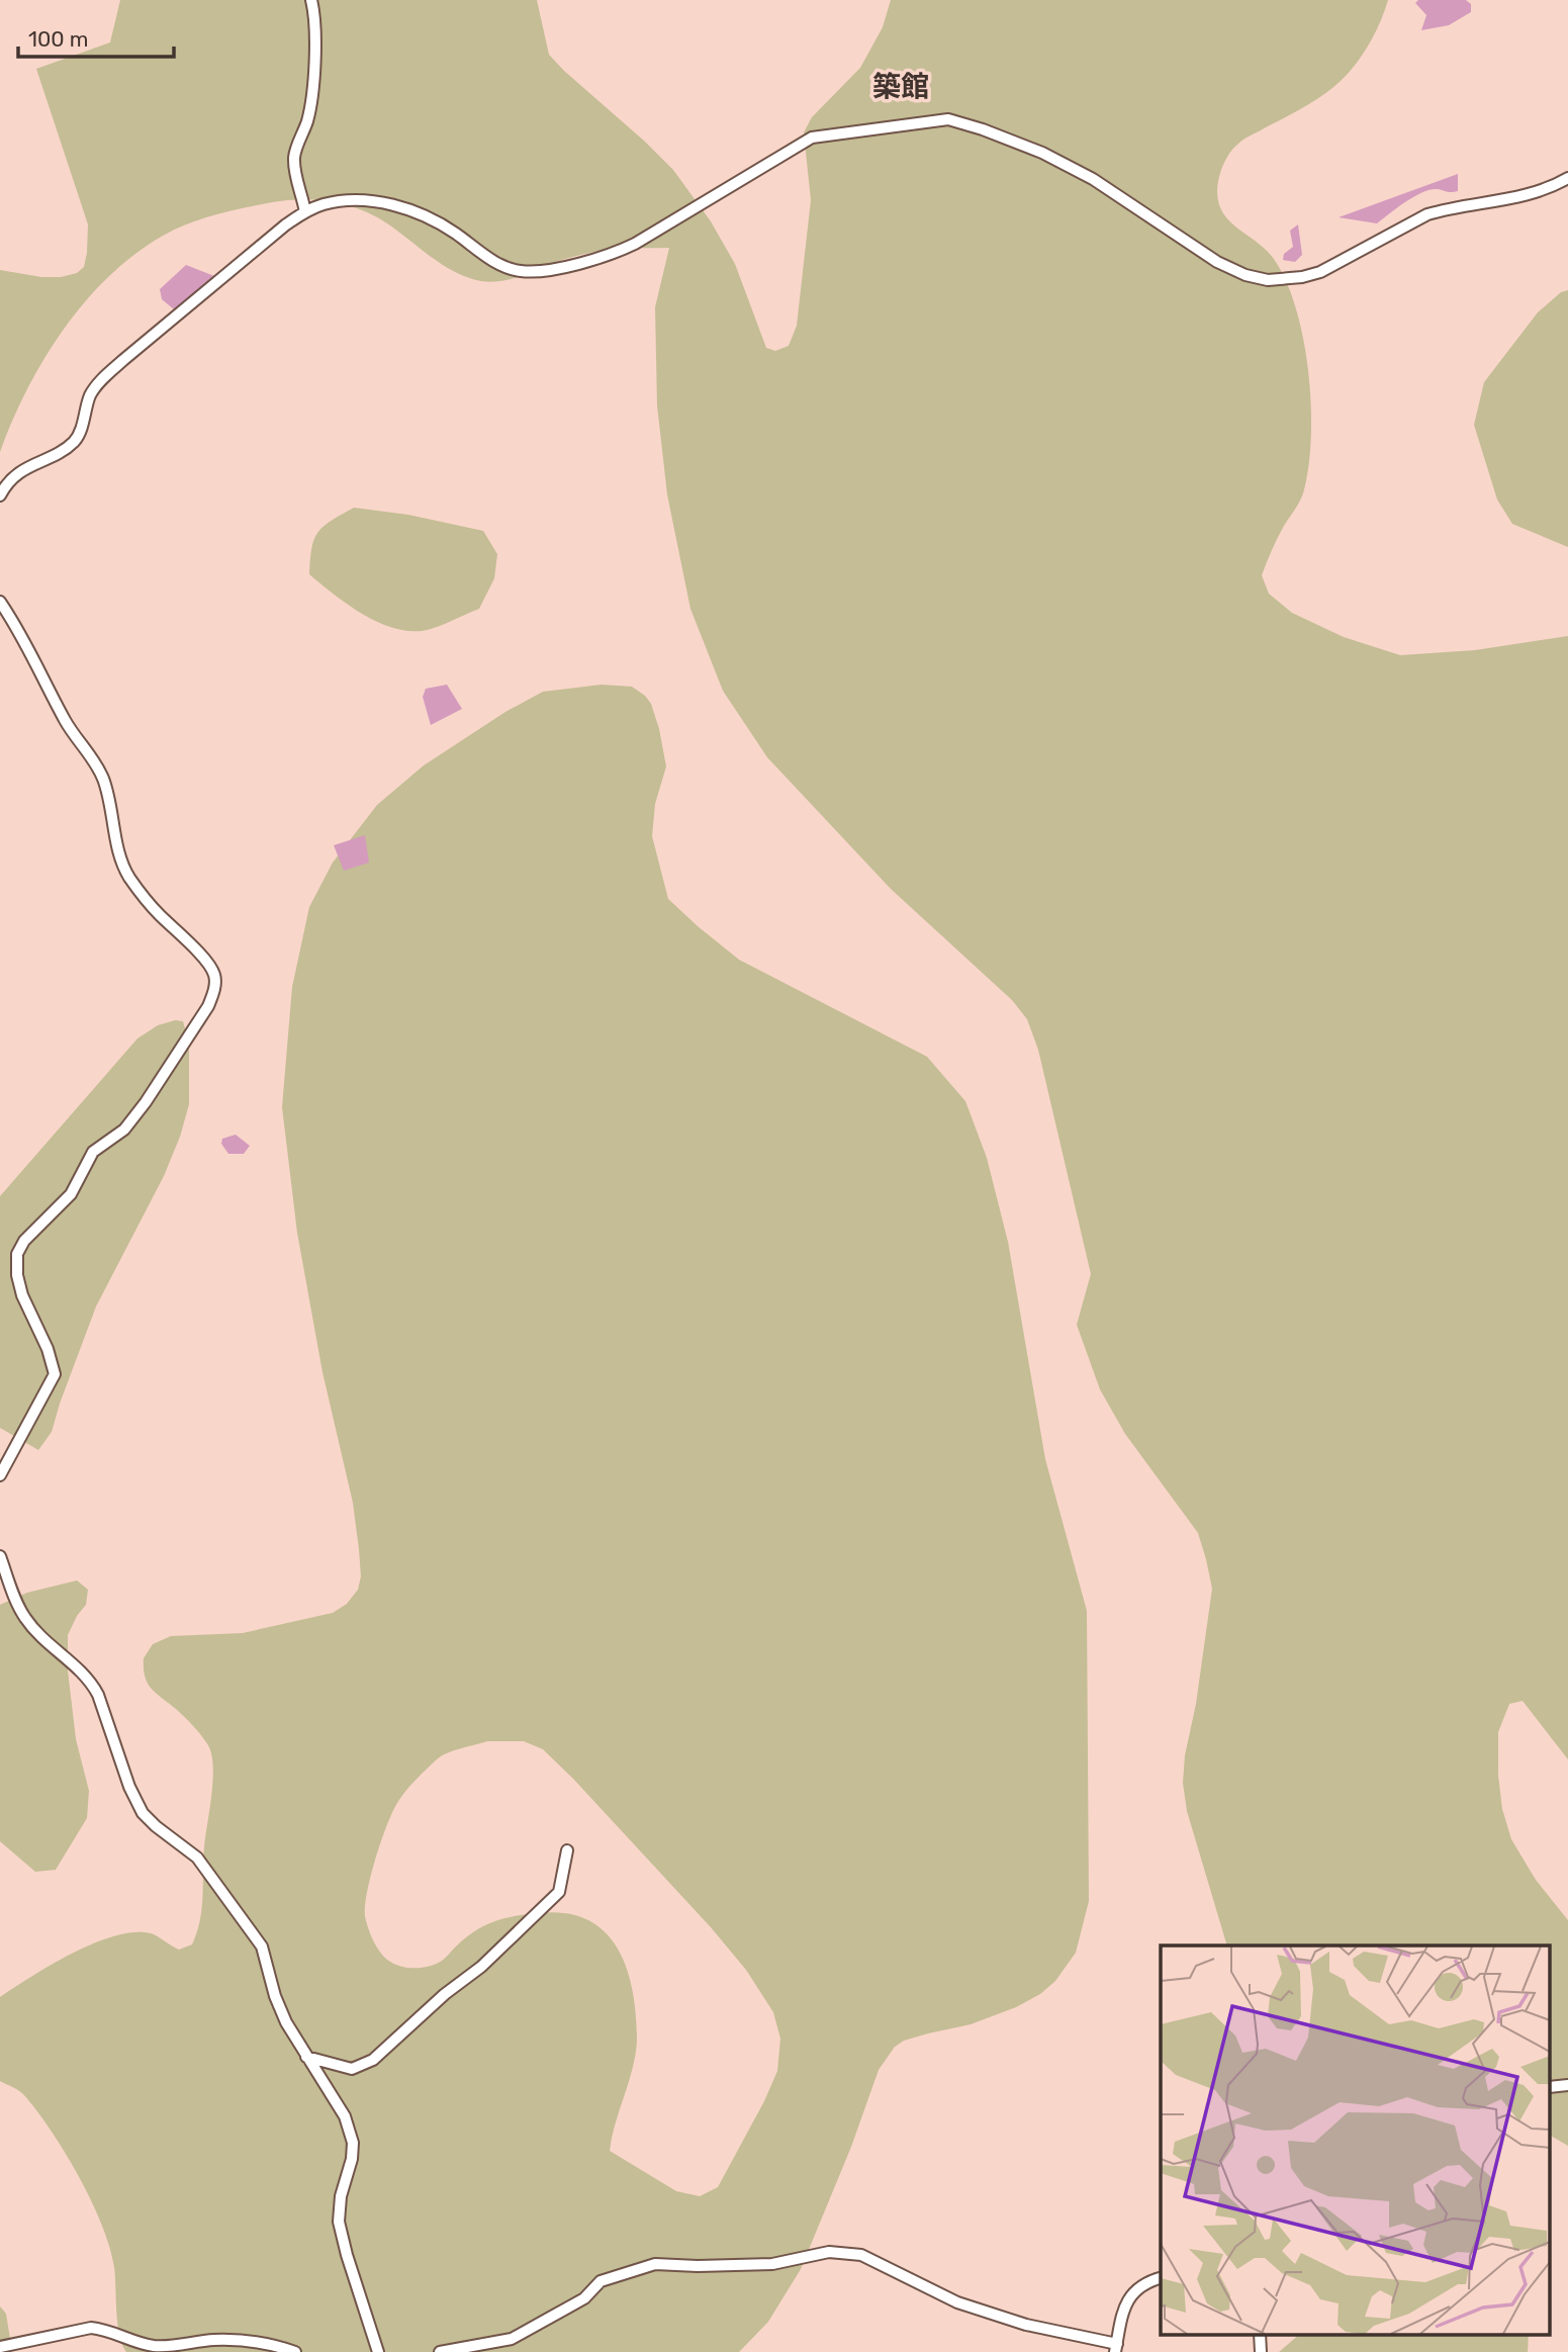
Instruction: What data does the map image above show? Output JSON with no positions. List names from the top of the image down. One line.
{"districts":["築館"],"scale_bar":"100 m"}
